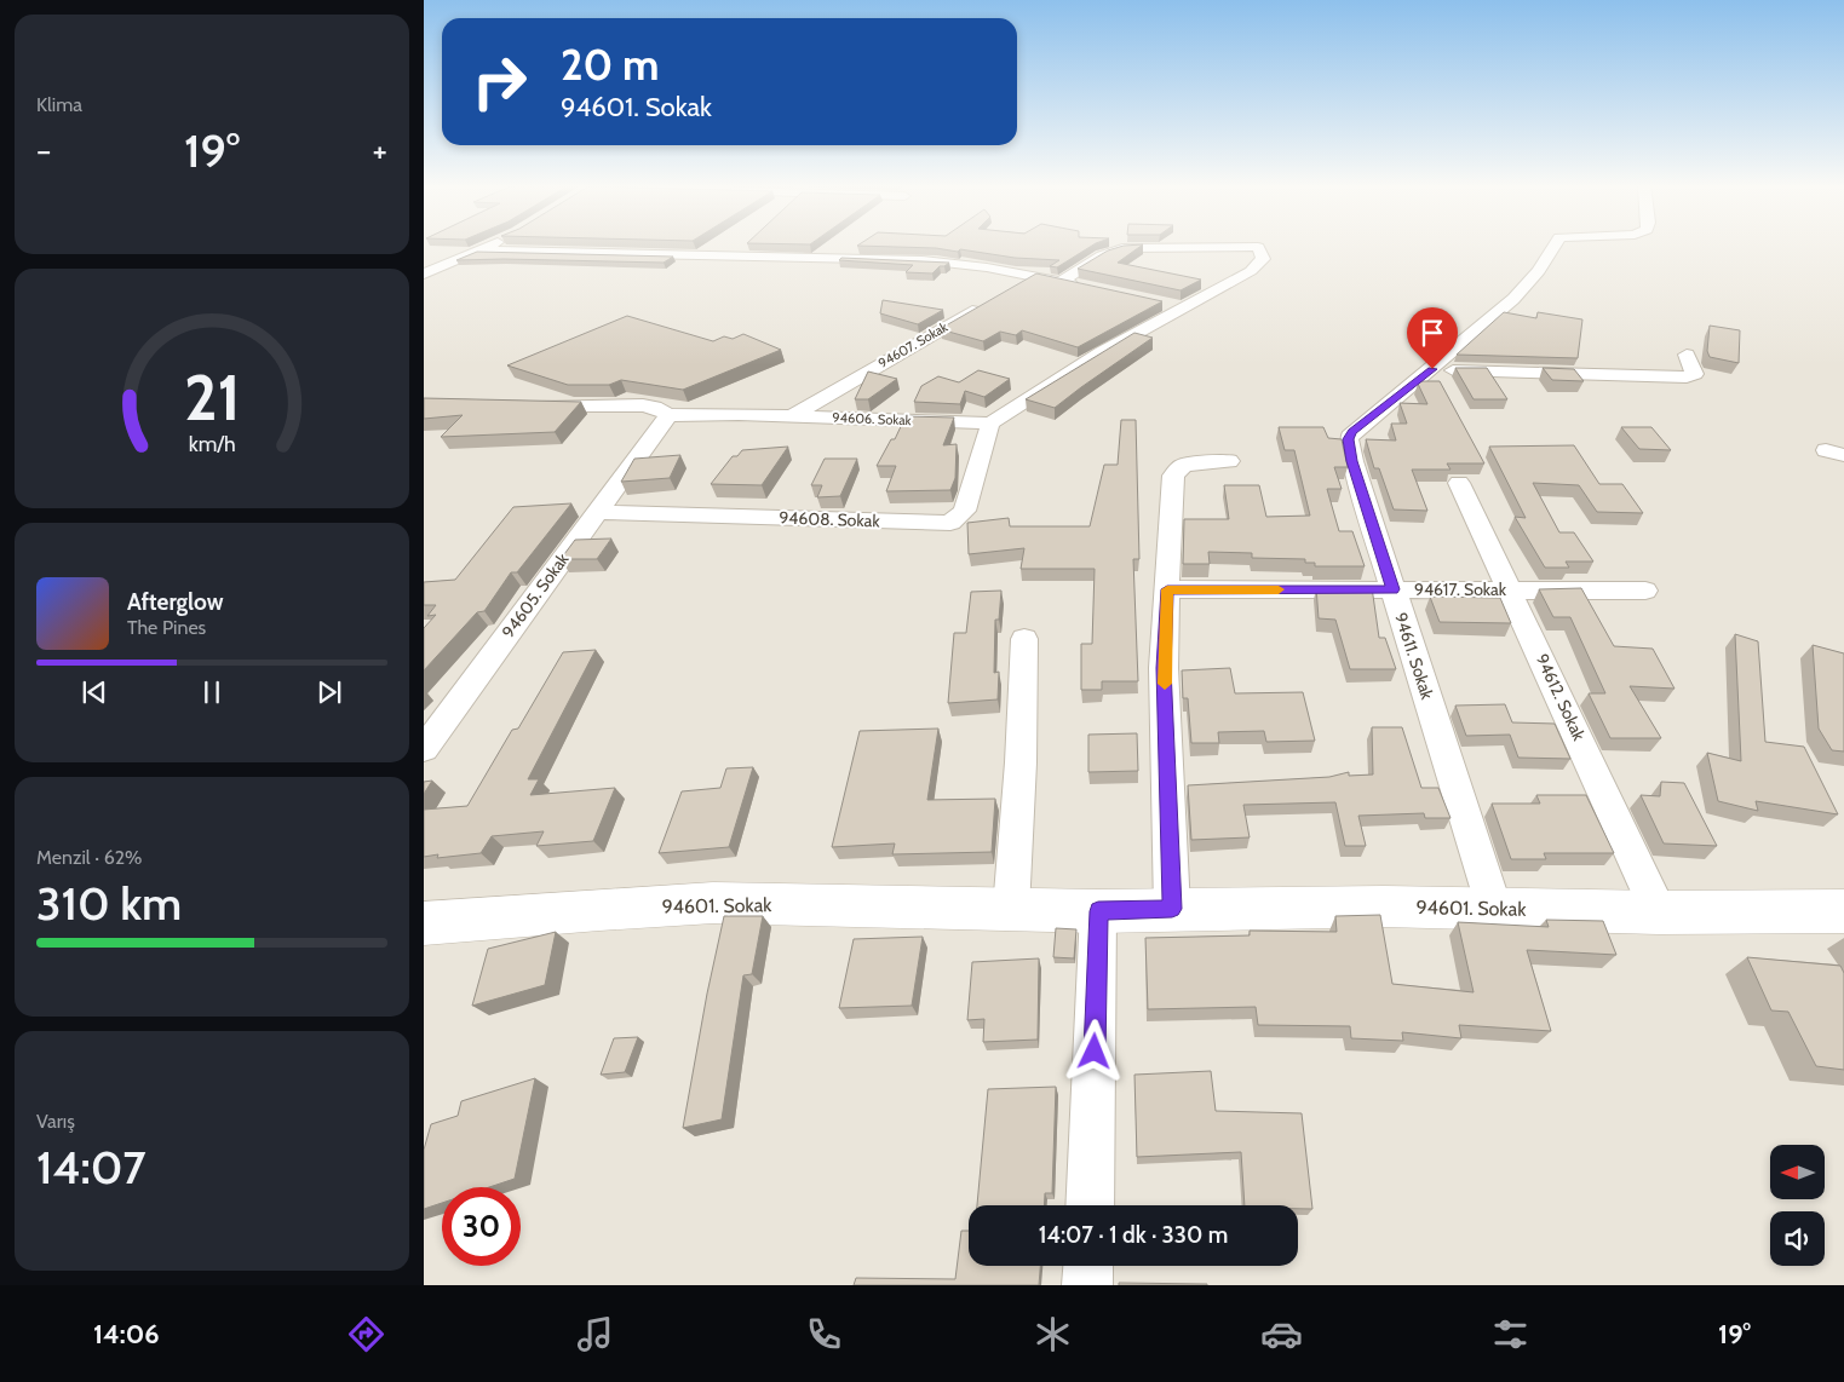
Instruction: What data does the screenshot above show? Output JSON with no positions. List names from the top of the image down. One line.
{"streets":{"street":["94607. Sokak","94606. Sokak","94608. Sokak","94617. Sokak","94605. Sokak","94611. Sokak","94612. Sokak","94601. Sokak"]},"crossings":[["94607. Sokak","94606. Sokak"],["94606. Sokak","94608. Sokak"],["94606. Sokak","94605. Sokak"],["94608. Sokak","94605. Sokak"],["94617. Sokak","94611. Sokak"],["94617. Sokak","94612. Sokak"],["94611. Sokak","94601. Sokak"],["94612. Sokak","94601. Sokak"]],"north":"left","page":{"tile":["Klima",["Menzil · 62%","310 km"],["Varış","14:07"]],"turn":["20 m","94601. Sokak"],"heat":["−","19°","+"],"song":["Afterglow","The Pines"],"limit":"30","trip":"14:07 · 1 dk · 330 m","tabs":["14:06","19°"],"gauge":["21","km/h"]}}
